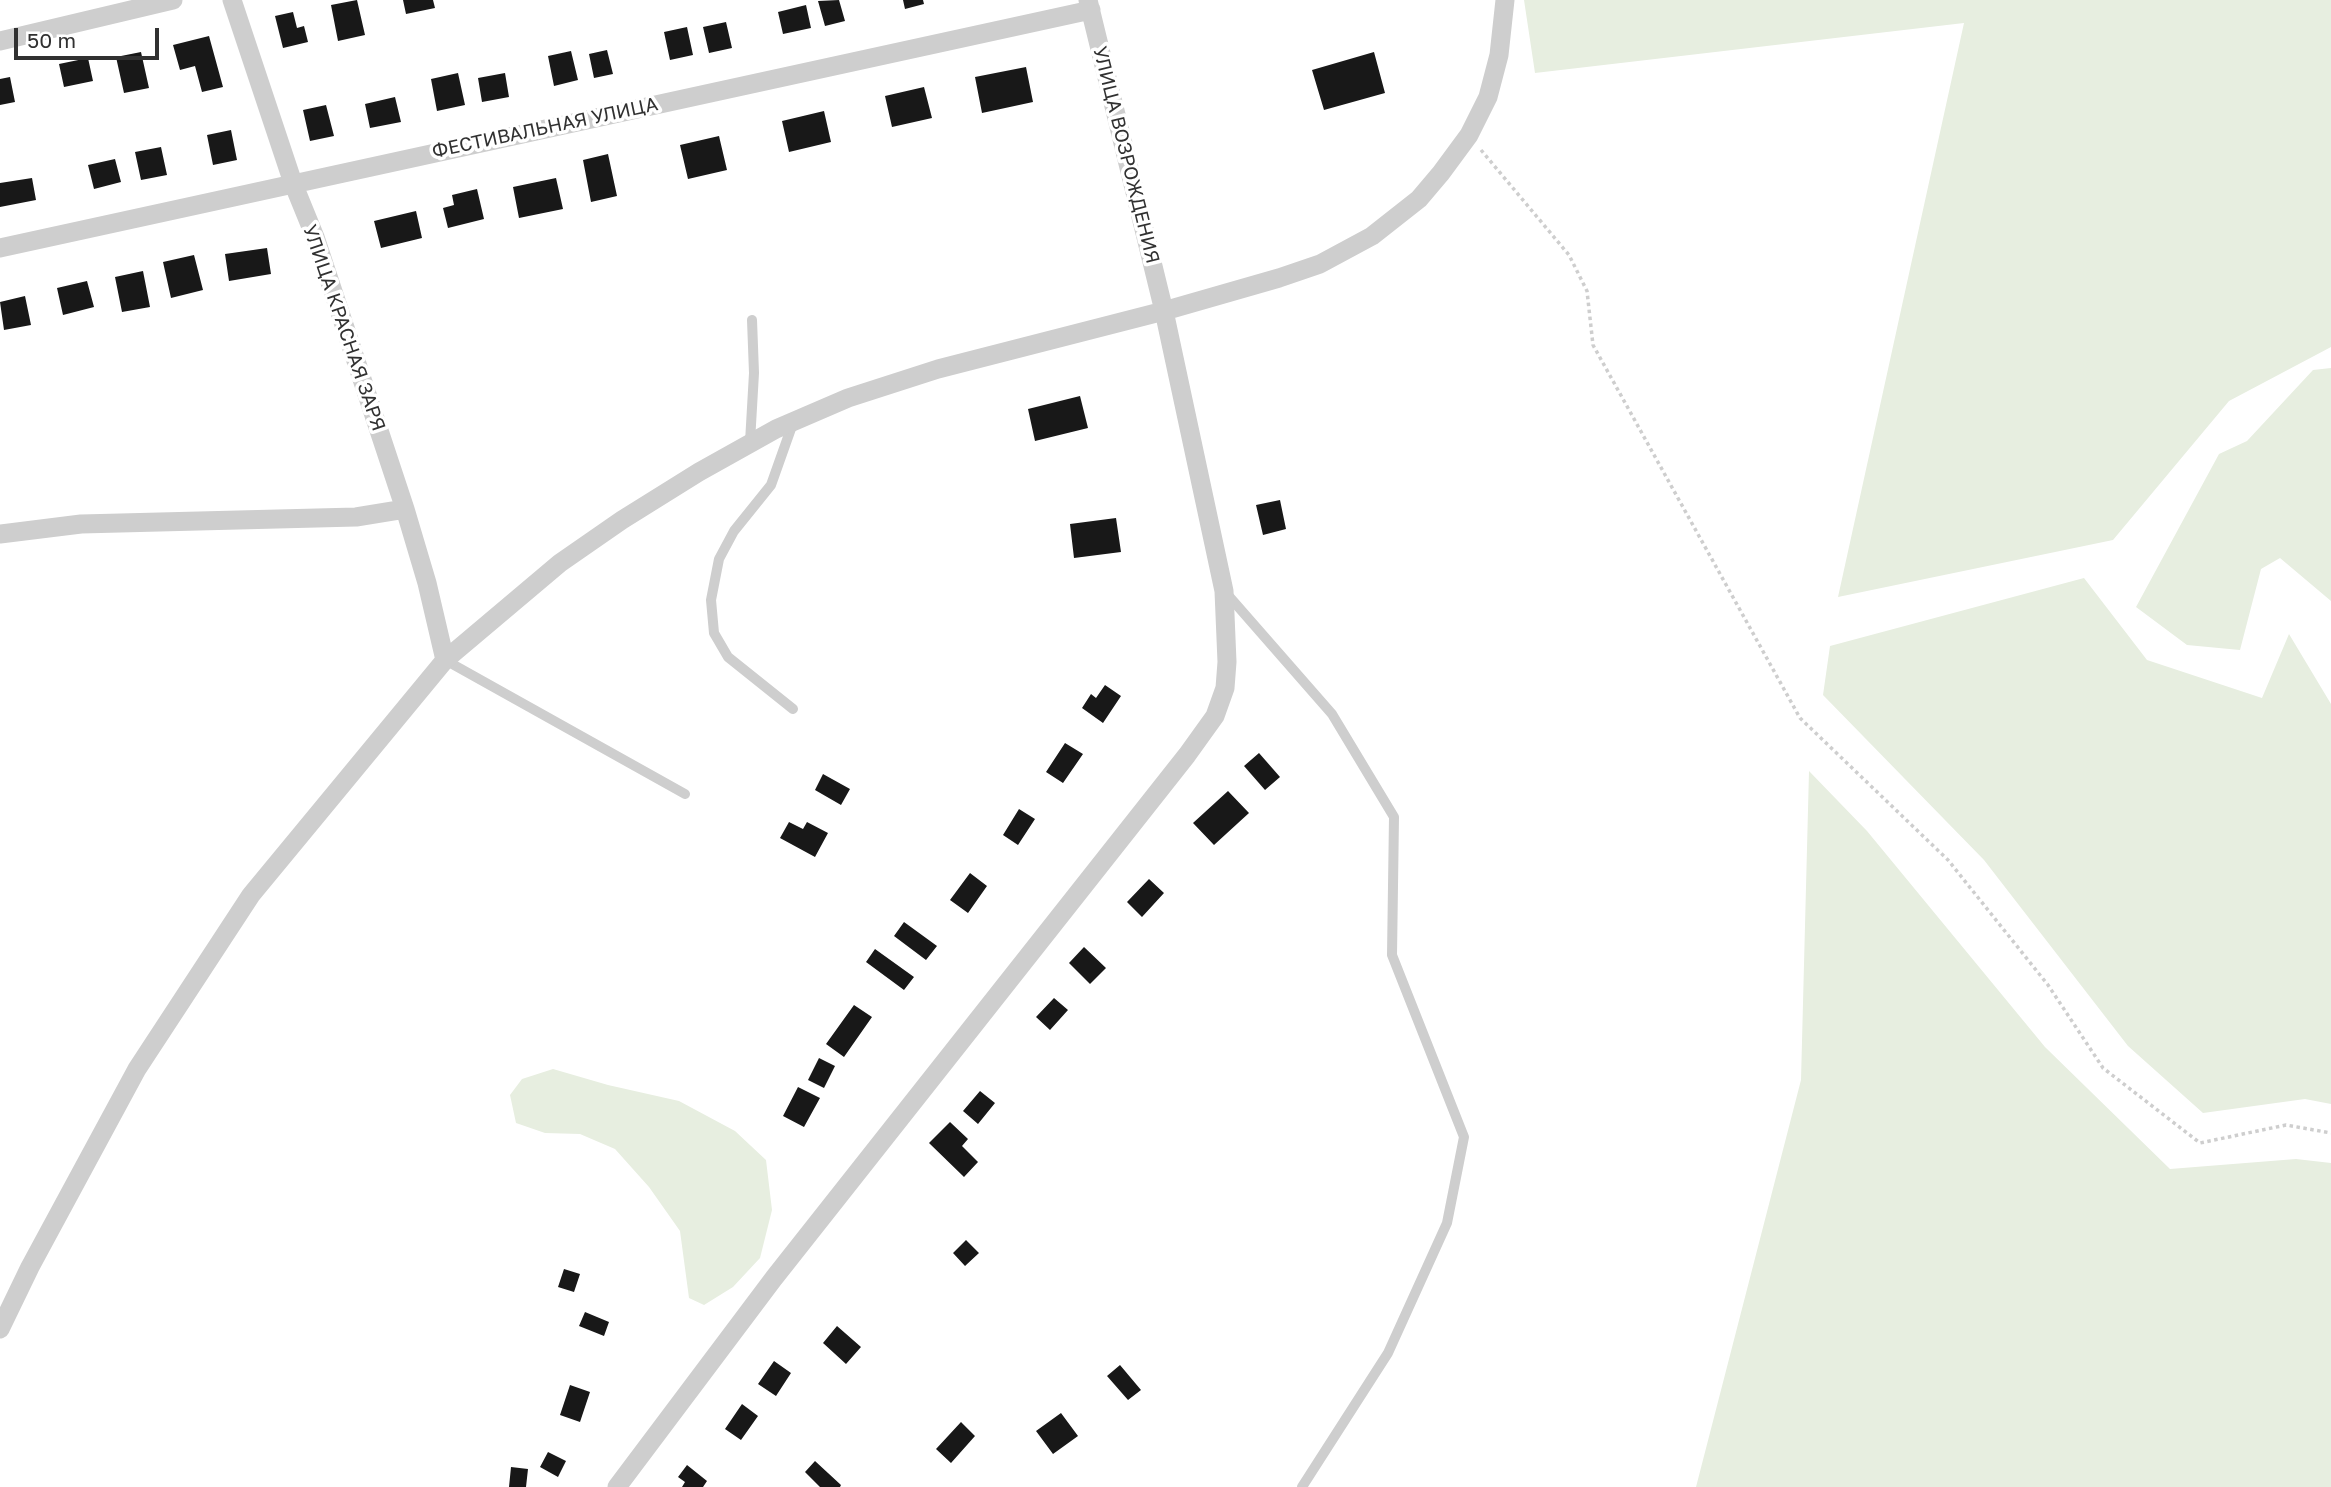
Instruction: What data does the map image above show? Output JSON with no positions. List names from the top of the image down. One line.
{"streets":{"street":["ФЕСТИВАЛЬНАЯ УЛИЦА","УЛИЦА ВОЗРОЖДЕНИЯ","УЛИЦА КРАСНАЯ ЗАРЯ"]},"crossings":[["ФЕСТИВАЛЬНАЯ УЛИЦА","УЛИЦА ВОЗРОЖДЕНИЯ"],["ФЕСТИВАЛЬНАЯ УЛИЦА","УЛИЦА КРАСНАЯ ЗАРЯ"]],"scale_bar":"50 m"}
